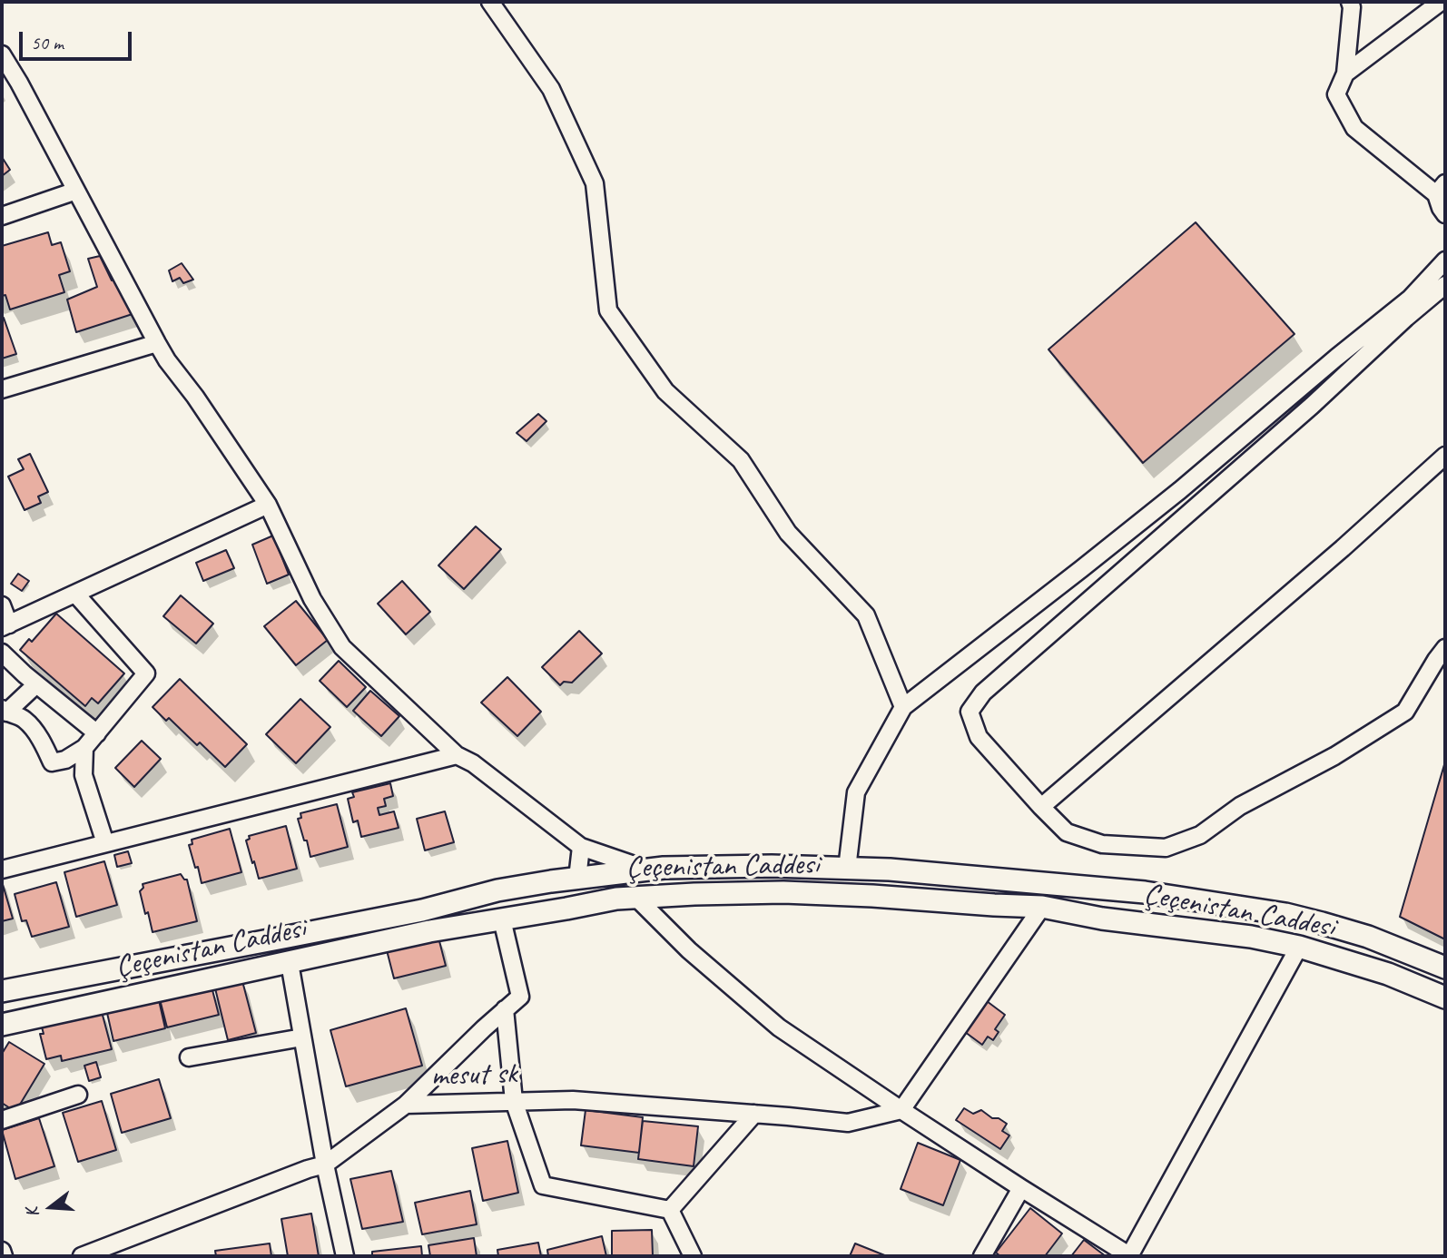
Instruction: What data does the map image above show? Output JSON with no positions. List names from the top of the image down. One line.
{"streets":{"main road":["Çeçenistan Caddesi"],"street":["mesut sk"]},"scale_bar":"50 m","north":"left"}
